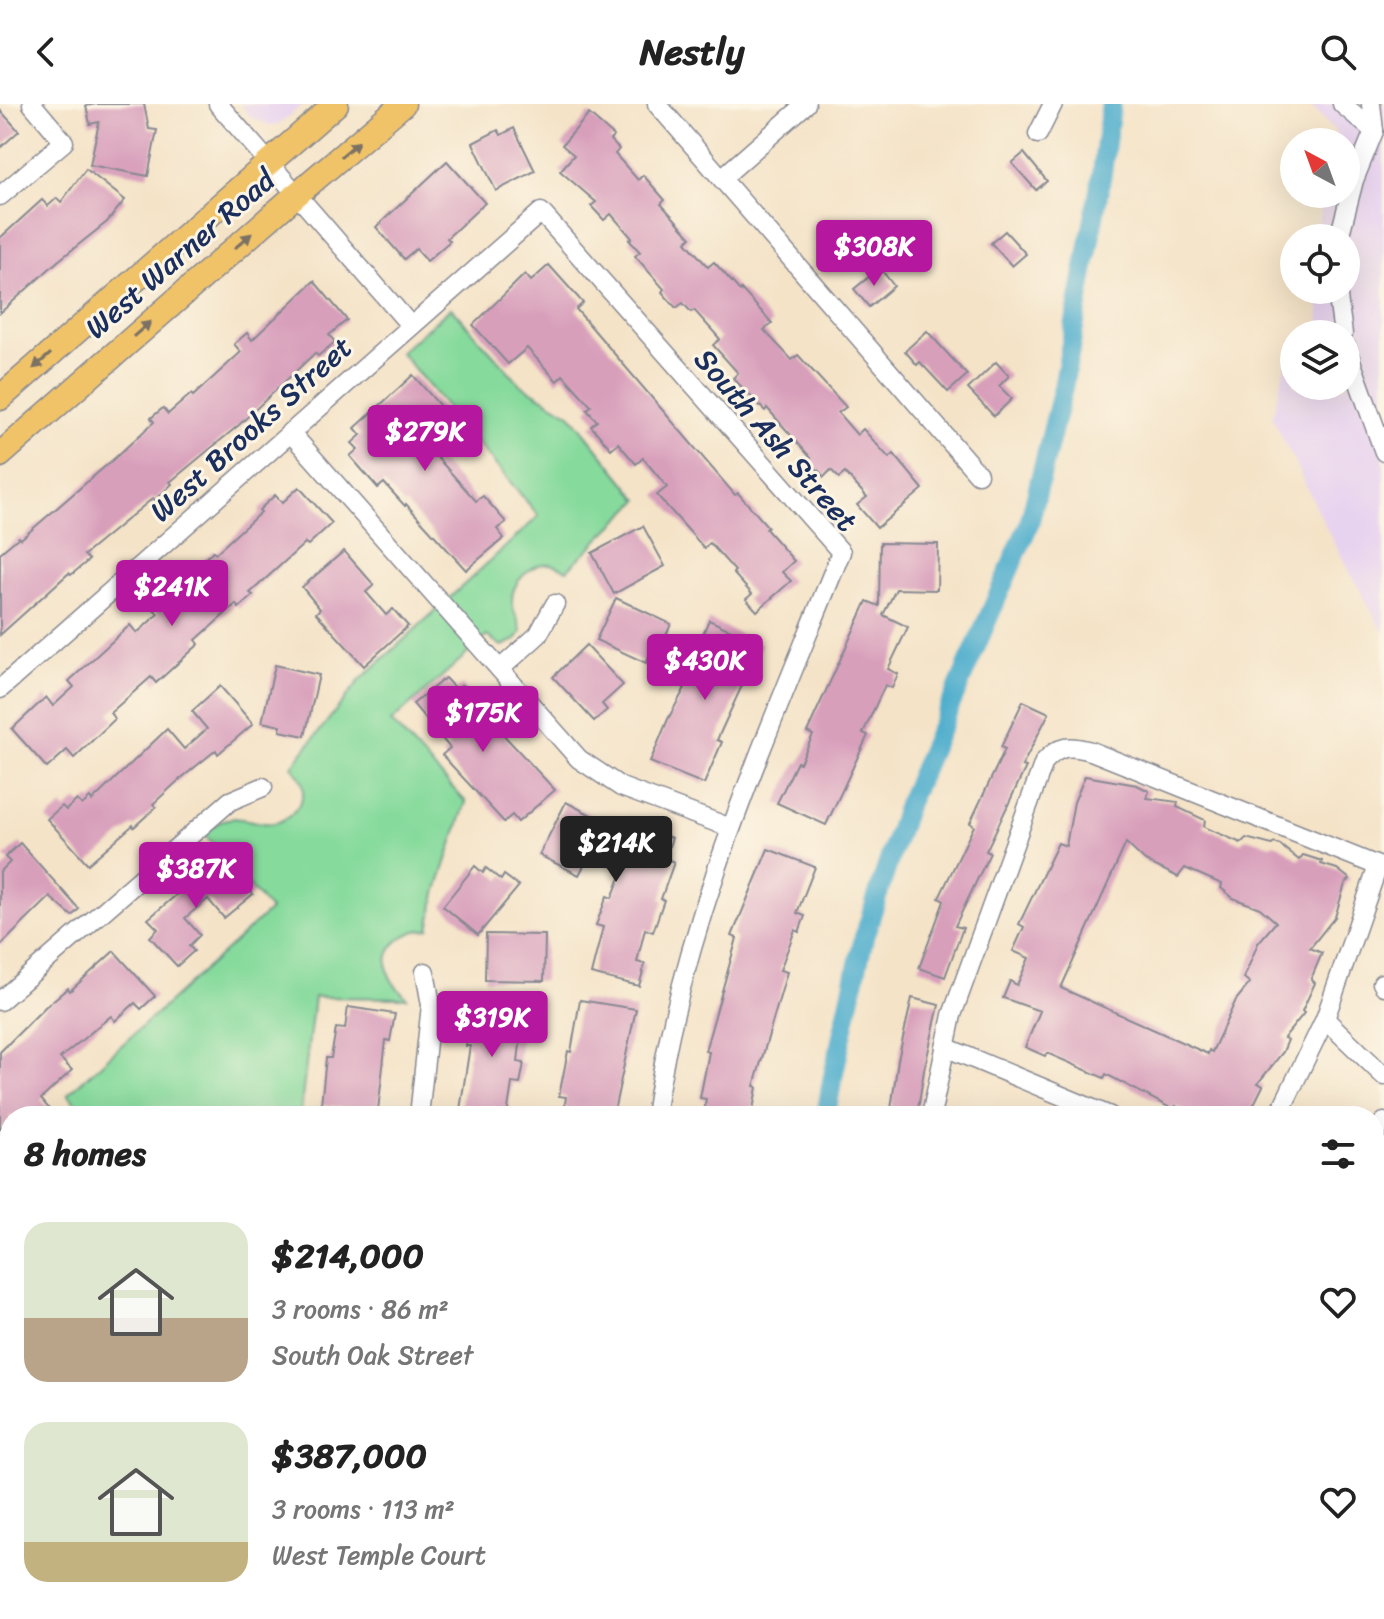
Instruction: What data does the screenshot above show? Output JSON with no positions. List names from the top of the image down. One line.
{"streets":{"main road":["West Warner Road"],"street":["West Brooks Street","South Ash Street"]},"crossings":[["West Brooks Street","South Ash Street"]],"north":"top left","page":{"header":"Nestly","price":["$308K","$279K","$241K","$430K","$175K","$214K","$387K","$319K"],"heading":"8 homes","list":[{"name":"$214,000","note":"3 rooms · 86 m² · South Oak Street"},{"name":"$387,000","note":"3 rooms · 113 m² · West Temple Court"}]}}
